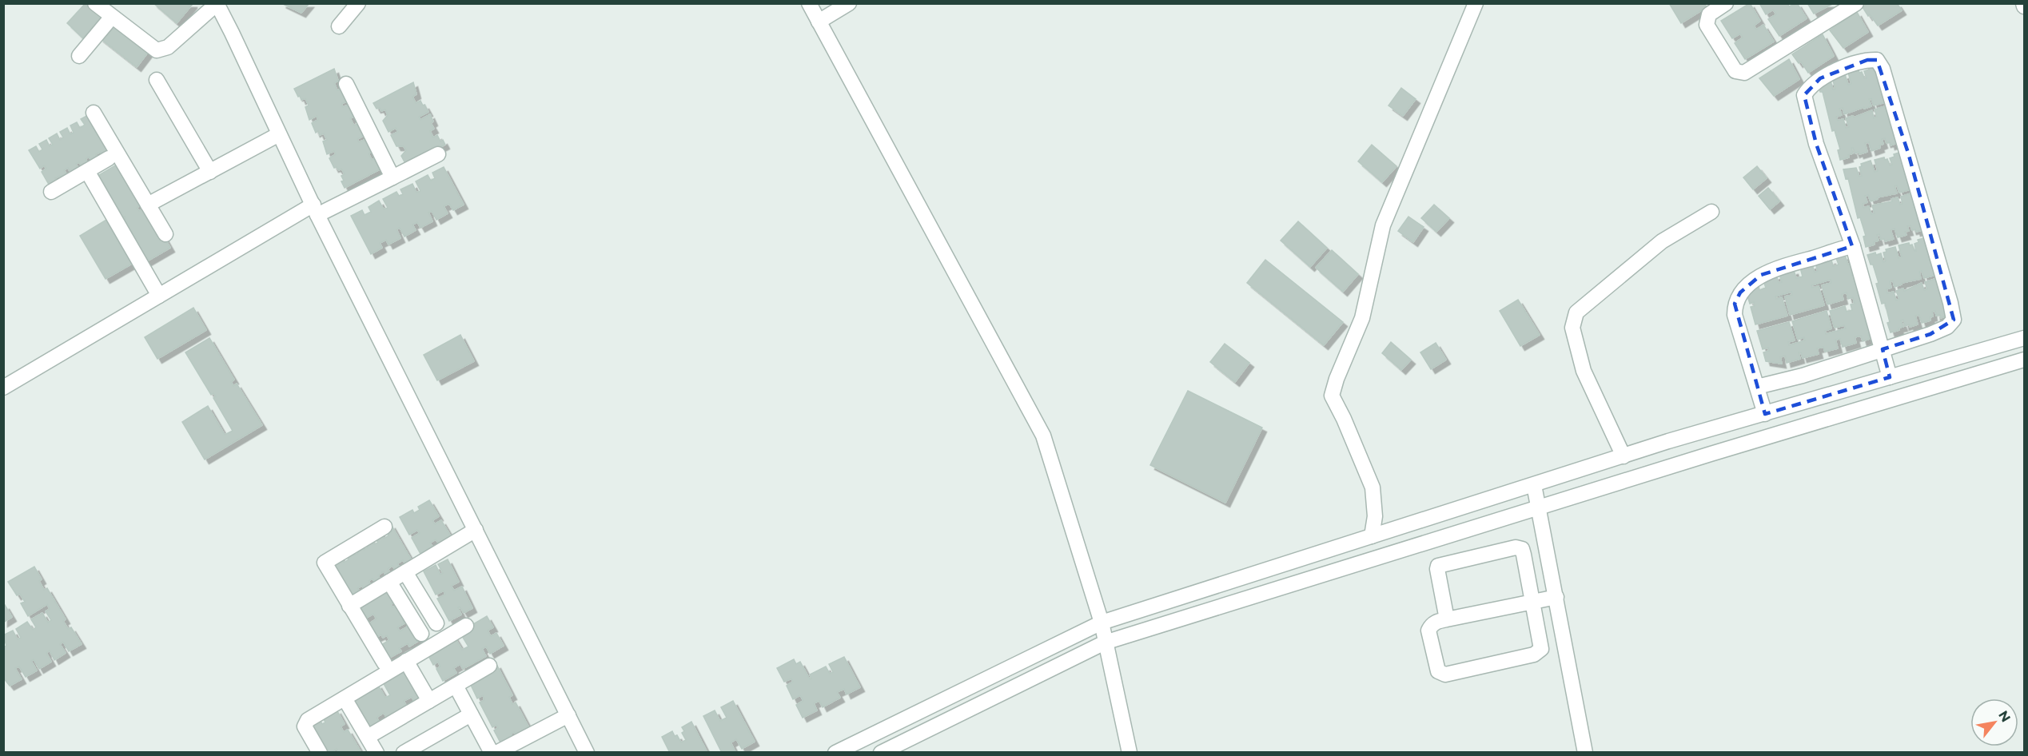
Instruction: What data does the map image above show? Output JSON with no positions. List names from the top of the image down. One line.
{"north":"top right"}
